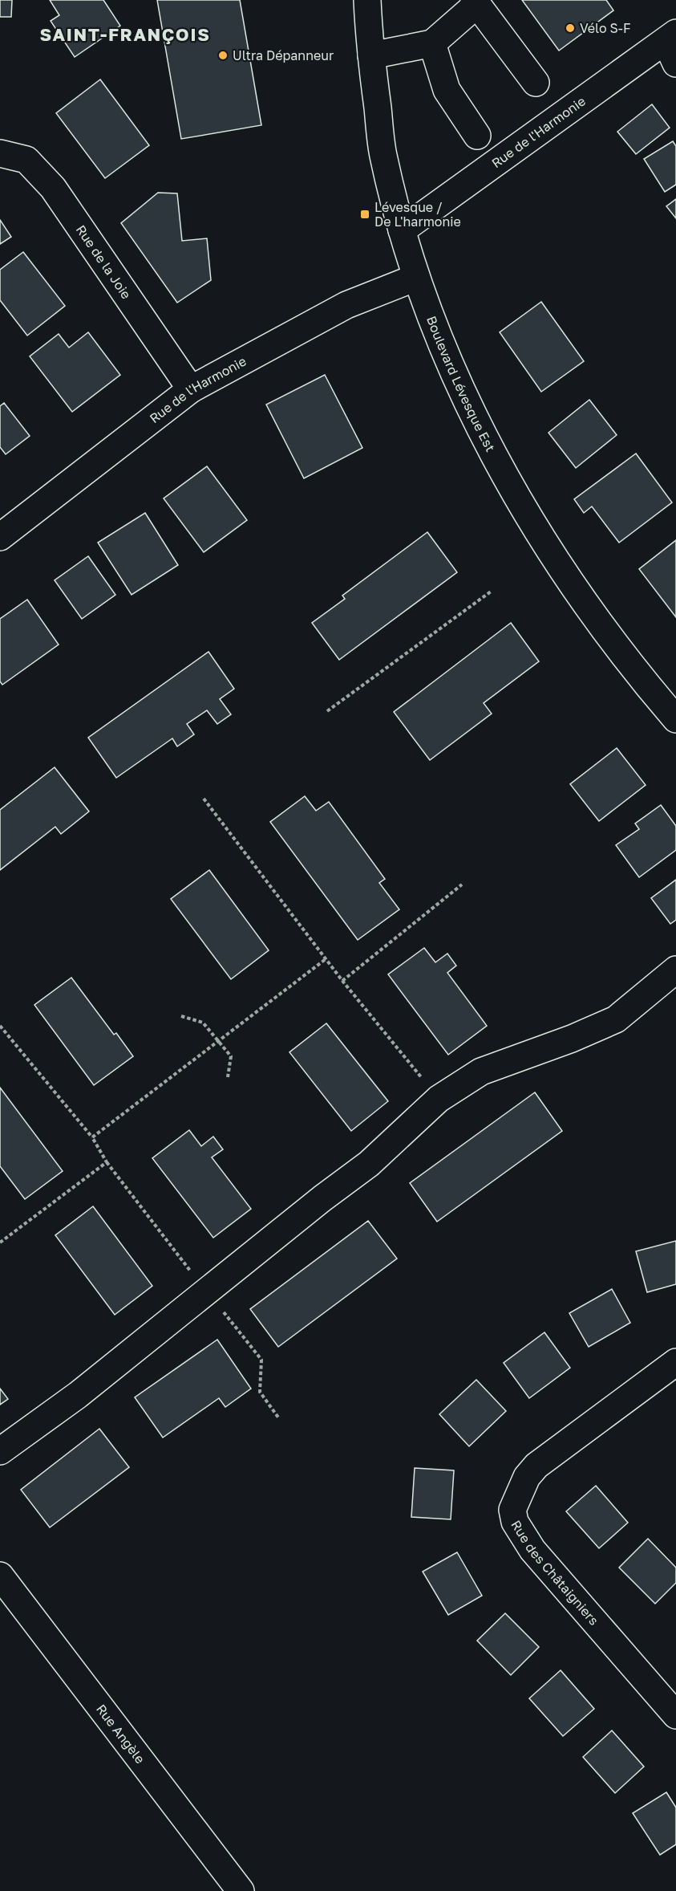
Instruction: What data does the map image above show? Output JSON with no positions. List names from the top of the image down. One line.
{"streets":{"street":["Rue de l'Harmonie","Rue de la Joie","Boulevard Lévesque Est","Rue des Châtaigniers","Rue Angèle"]},"crossings":[["Rue de l'Harmonie","Rue de la Joie"],["Rue de l'Harmonie","Boulevard Lévesque Est"]],"districts":["SAINT-FRANÇOIS"],"places":{"other":["Vélo S-F","Ultra Dépanneur"],"transit":["Lévesque / De L'harmonie"]}}
